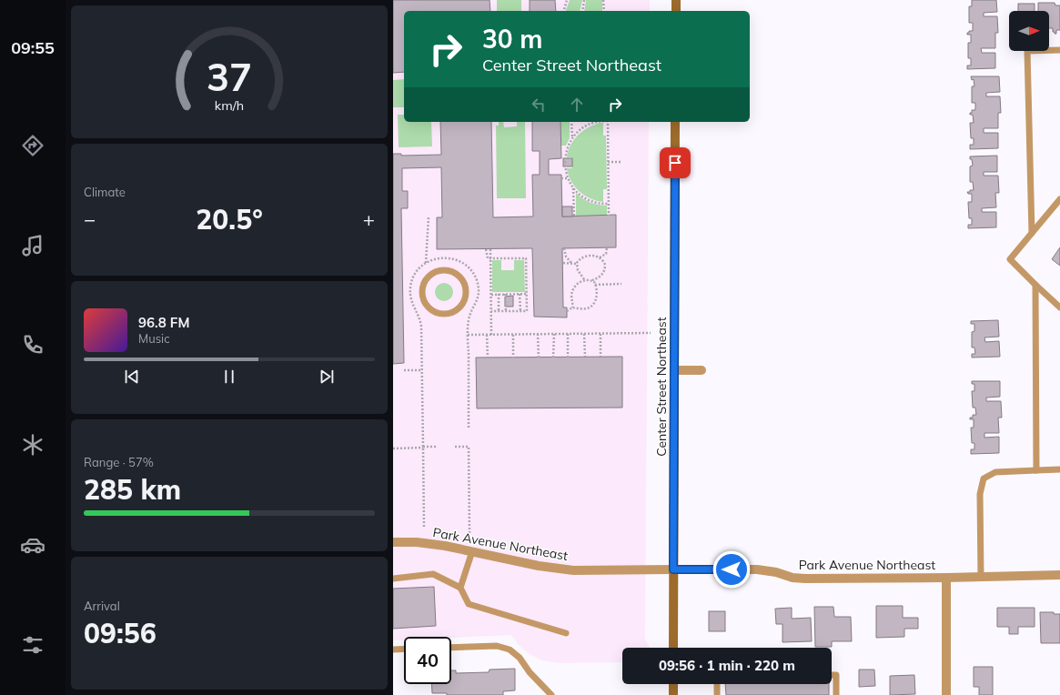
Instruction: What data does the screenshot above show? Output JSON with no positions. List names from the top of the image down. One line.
{"streets":{"main road":["Center Street Northeast"],"street":["Park Avenue Northeast"]},"crossings":[["Center Street Northeast","Park Avenue Northeast"]],"north":"right","page":{"tabs":"09:55","turn":["30 m","Center Street Northeast"],"tile":["Climate",["Range · 57%","285 km"],["Arrival","09:56"]],"heat":["−","20.5°","+"],"song":["96.8 FM","Music"],"limit":"40","trip":"09:56 · 1 min · 220 m","gauge":["37","km/h"]}}
